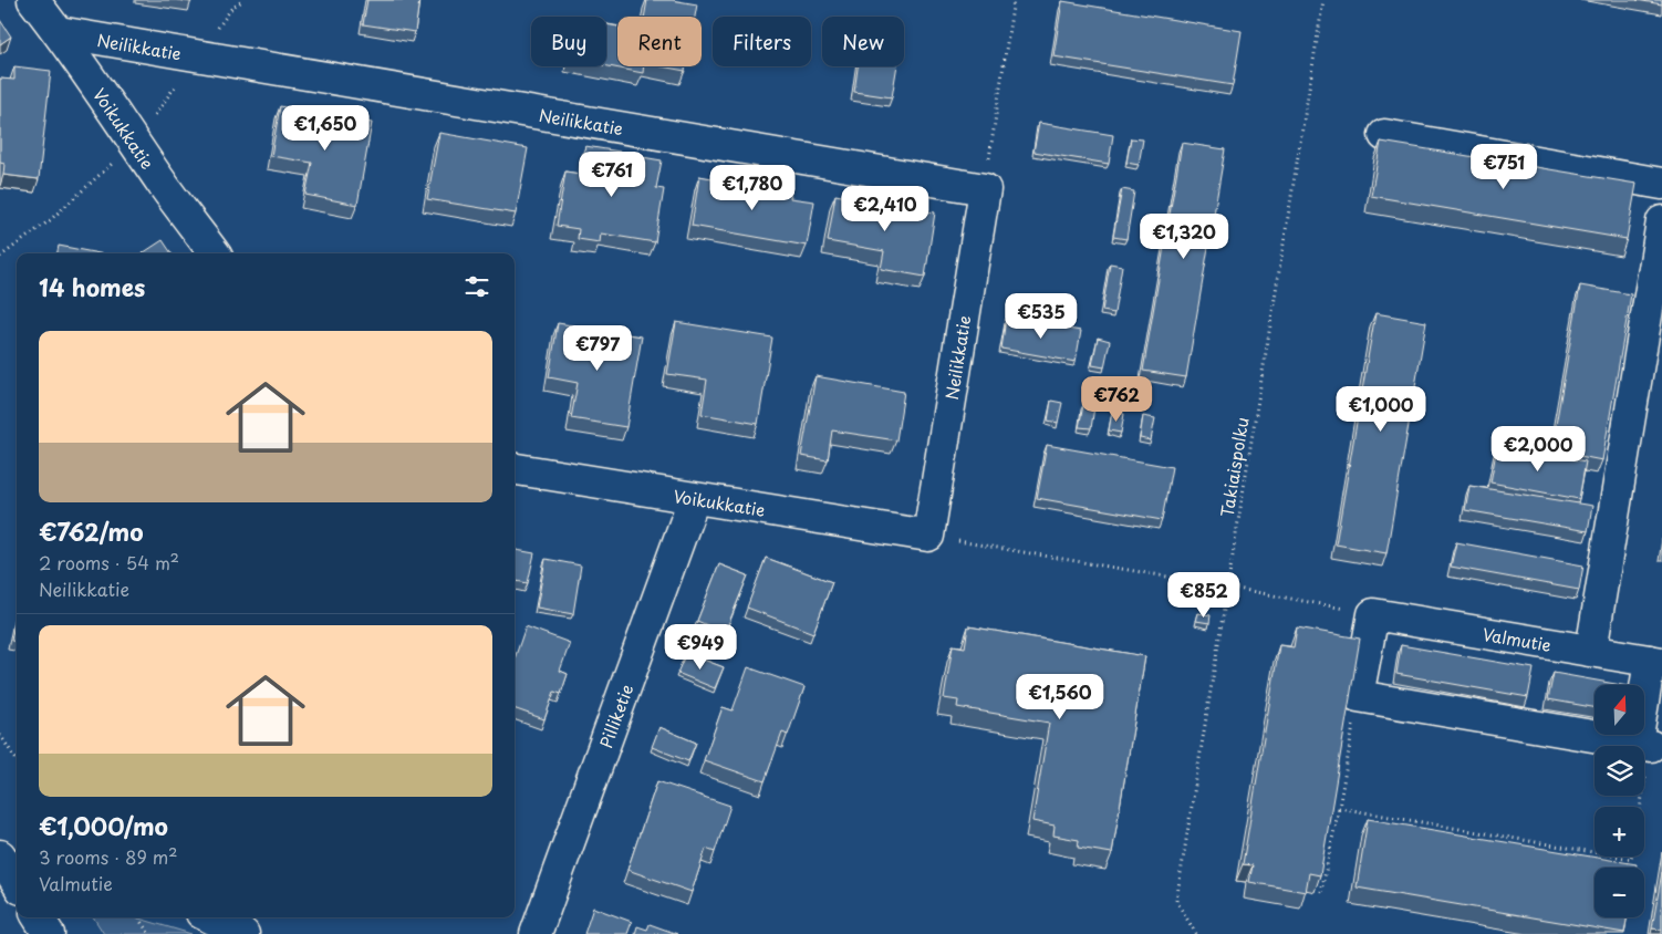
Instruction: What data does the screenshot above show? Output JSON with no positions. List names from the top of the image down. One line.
{"streets":{"street":["Neilikkatie","Voikukkatie","Valmutie","Pilliketie"],"path":["Takiaispolku"]},"crossings":[["Neilikkatie","Voikukkatie"],["Voikukkatie","Pilliketie"]],"north":"top","page":{"chip":["Buy","Rent","Filters","New"],"price":["€1,650","€751","€761","€1,780","€2,410","€1,320","€535","€797","€762","€1,000","€2,000","€852","€949","€1,560"],"heading":"14 homes","list":[{"name":"€762/mo","note":"2 rooms · 54 m² · Neilikkatie"},{"name":"€1,000/mo","note":"3 rooms · 89 m² · Valmutie"}],"map_buttons":["+","−"]}}
